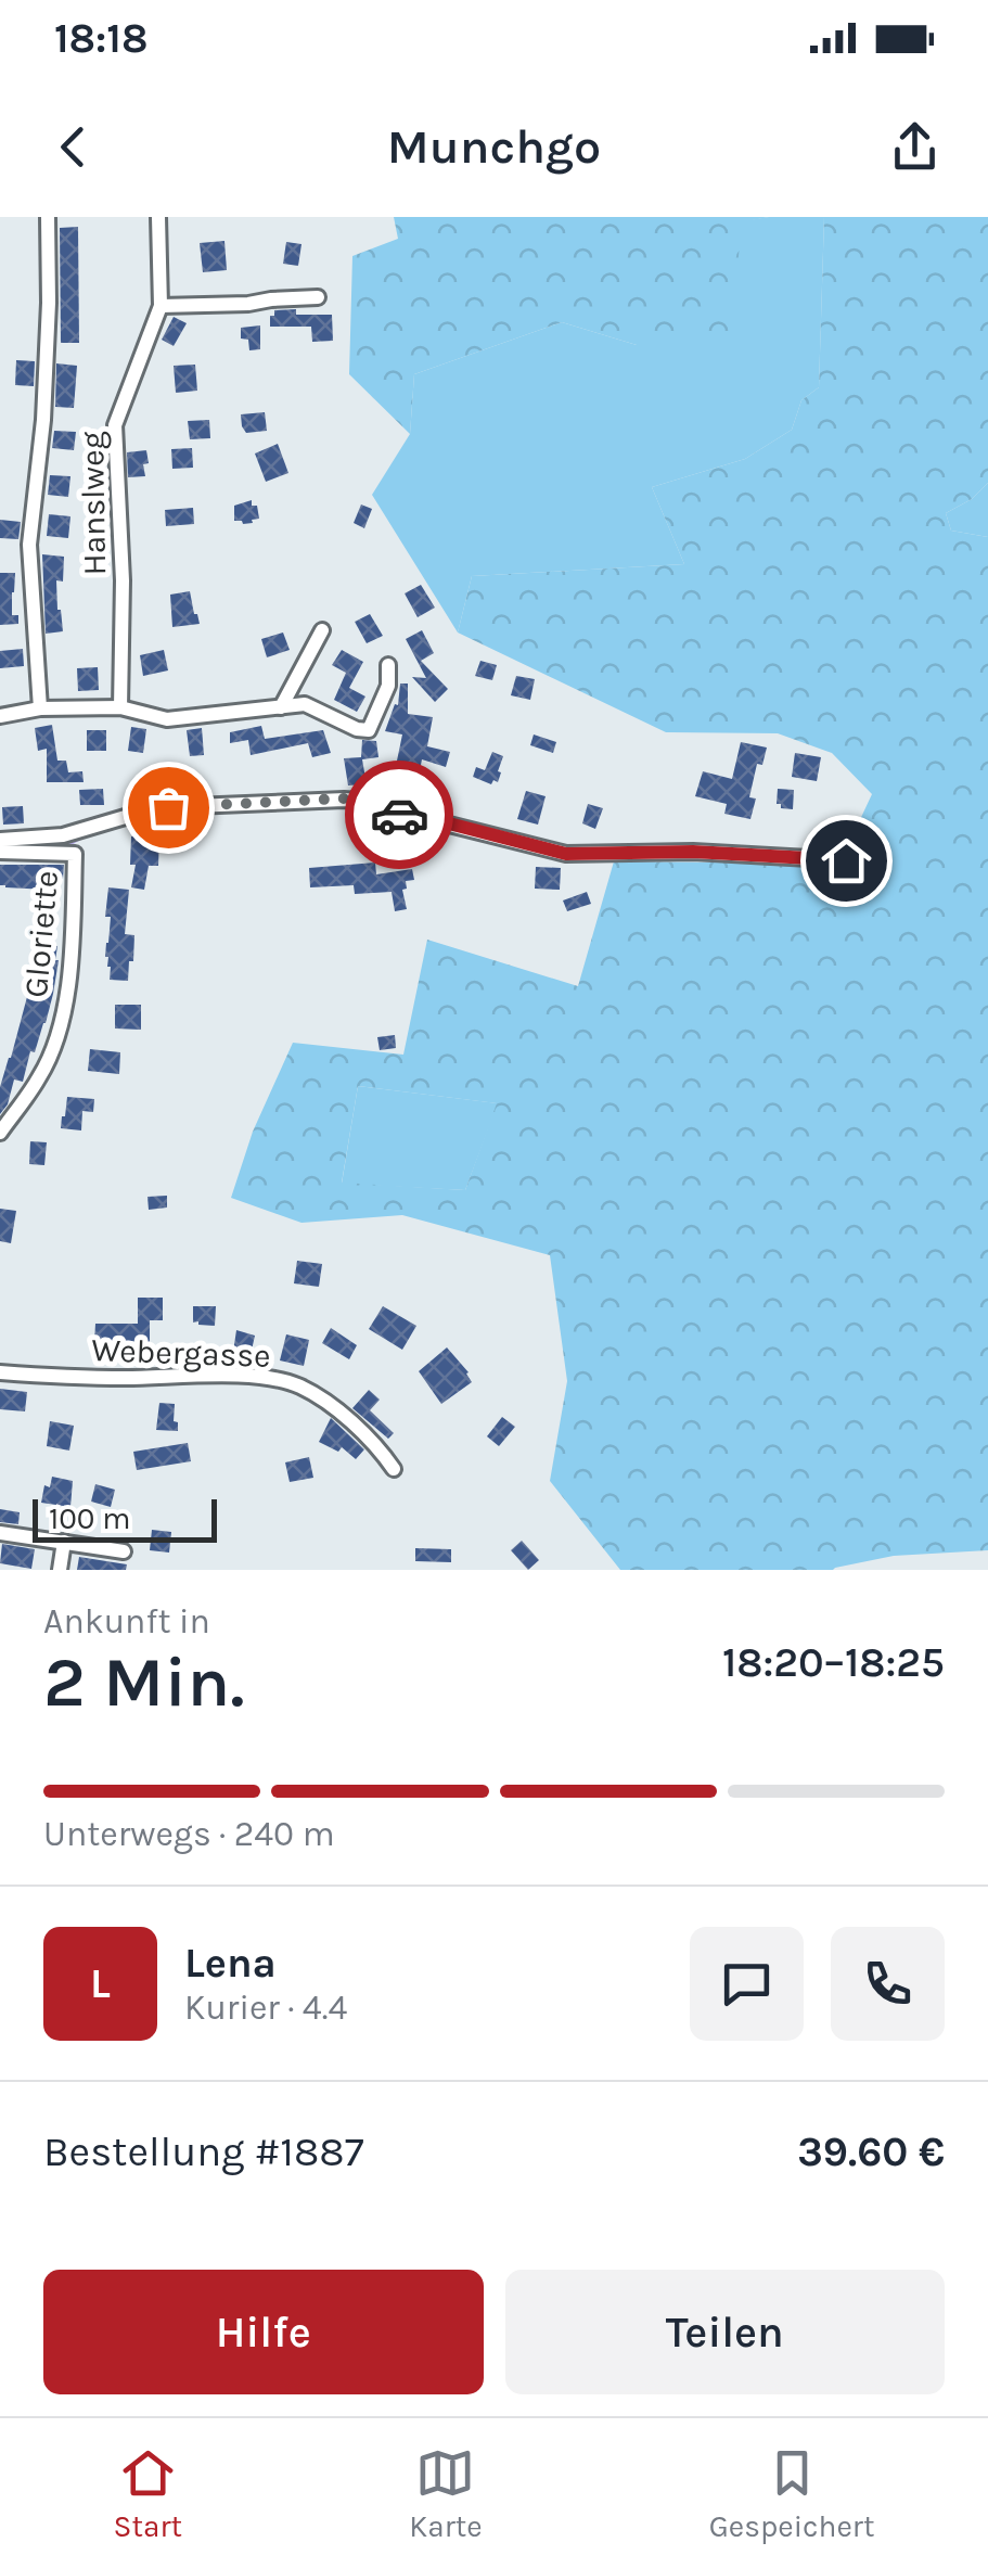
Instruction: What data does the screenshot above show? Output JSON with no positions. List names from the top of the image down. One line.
{"streets":{"street":["Hanslweg","Gloriette","Webergasse"]},"scale_bar":"100 m","page":{"status":"18:18","header":"Munchgo","scale":"100 m","heading":["2 Min.","Ankunft in","18:20–18:25"],"panel":["Lena","Kurier · 4.4","Bestellung #1887","39.60 €"],"bar":"Unterwegs · 240 m","round":"L","buttons":["Hilfe","Teilen"],"tabs":["Start","Karte","Gespeichert"]}}
